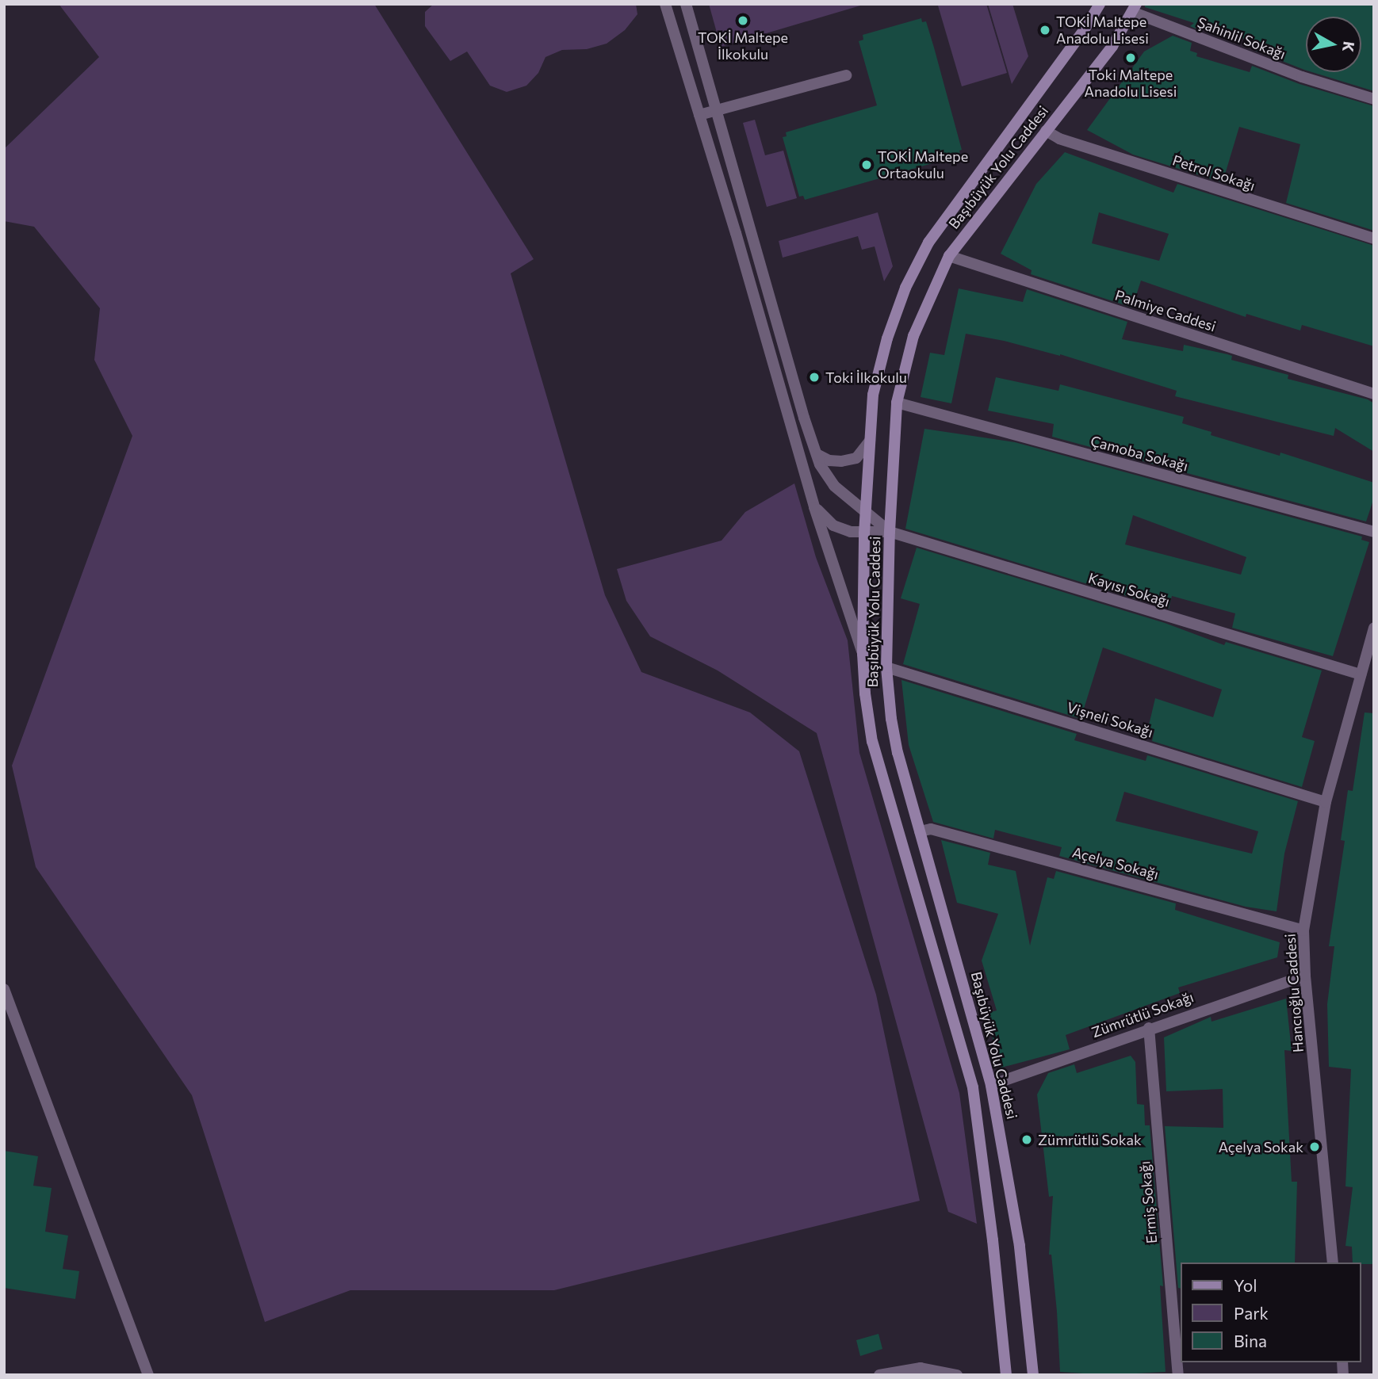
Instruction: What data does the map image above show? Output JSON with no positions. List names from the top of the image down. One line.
{"streets":{"main road":["Başıbüyük Yolu Caddesi"],"street":["Şahinlil Sokağı","Petrol Sokağı","Palmiye Caddesi","Çamoba Sokağı","Kayısı Sokağı","Vişneli Sokağı","Açelya Sokağı","Hancıoğlu Caddesi","Zümrütlü Sokağı","Ermiş Sokağı"]},"crossings":[["Şahinlil Sokağı","Başıbüyük Yolu Caddesi"],["Başıbüyük Yolu Caddesi","Petrol Sokağı"],["Başıbüyük Yolu Caddesi","Palmiye Caddesi"],["Başıbüyük Yolu Caddesi","Çamoba Sokağı"],["Başıbüyük Yolu Caddesi","Kayısı Sokağı"],["Başıbüyük Yolu Caddesi","Vişneli Sokağı"],["Başıbüyük Yolu Caddesi","Açelya Sokağı"],["Başıbüyük Yolu Caddesi","Zümrütlü Sokağı"],["Kayısı Sokağı","Hancıoğlu Caddesi"],["Vişneli Sokağı","Hancıoğlu Caddesi"],["Açelya Sokağı","Hancıoğlu Caddesi"],["Hancıoğlu Caddesi","Zümrütlü Sokağı"],["Zümrütlü Sokağı","Ermiş Sokağı"]],"places":["TOKİ Maltepe İlkokulu","TOKİ Maltepe Anadolu Lisesi","Toki Maltepe Anadolu Lisesi","TOKİ Maltepe Ortaokulu","Toki İlkokulu","Zümrütlü Sokak","Açelya Sokak"],"legend":["Yol","Park","Bina"],"north":"right"}
